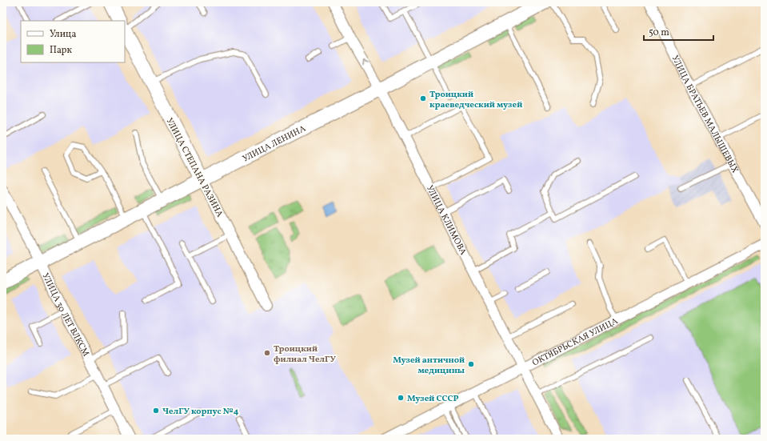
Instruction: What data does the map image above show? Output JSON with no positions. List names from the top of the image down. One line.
{"streets":{"street":["УЛИЦА БРАТЬЕВ МАЛЫШЕВЫХ","УЛИЦА ЛЕНИНА","УЛИЦА СТЕПАНА РАЗИНА","УЛИЦА КЛИМОВА","УЛИЦА 30 ЛЕТ ВЛКСМ","ОКТЯБРЬСКАЯ УЛИЦА"]},"crossings":[["УЛИЦА ЛЕНИНА","УЛИЦА СТЕПАНА РАЗИНА"],["УЛИЦА ЛЕНИНА","УЛИЦА КЛИМОВА"],["УЛИЦА ЛЕНИНА","УЛИЦА 30 ЛЕТ ВЛКСМ"],["УЛИЦА КЛИМОВА","ОКТЯБРЬСКАЯ УЛИЦА"]],"places":["Троицкий краеведческий музей","Троицкий филиал ЧелГУ","Музей античной медицины","Музей СССР","ЧелГУ корпус №4"],"legend":["Улица","Парк"],"scale_bar":"50 m"}
